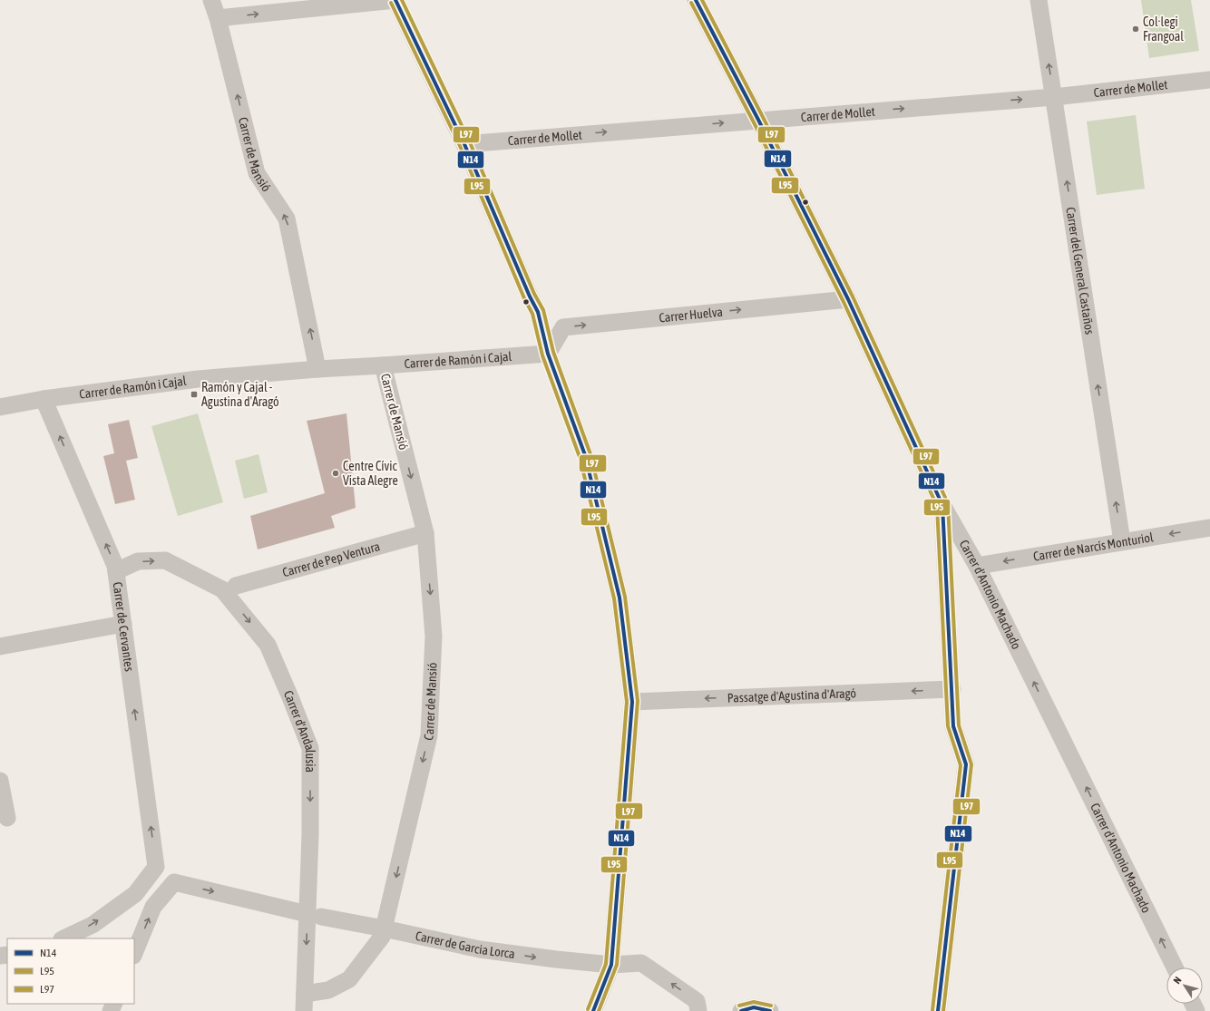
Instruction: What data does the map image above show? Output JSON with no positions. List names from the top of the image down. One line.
{"streets":{"street":["Carrer de Mollet","Carrer de Mansió","Carrer del General Castaños","Carrer Huelva","Carrer de Ramón i Cajal","Carrer de Narcís Monturiol","Carrer de Pep Ventura","Carrer d'Antonio Machado","Carrer de Cervantes","Passatge d'Agustina d'Aragó","Carrer d'Andalusia","Carrer de Garcia Lorca"]},"crossings":[["Carrer de Mollet","Carrer del General Castaños"],["Carrer de Mollet","Carrer d'Antonio Machado"],["Carrer de Mansió","Carrer de Ramón i Cajal"],["Carrer de Mansió","Carrer de Pep Ventura"],["Carrer de Mansió","Carrer d'Andalusia"],["Carrer de Mansió","Carrer de Garcia Lorca"],["Carrer del General Castaños","Carrer de Narcís Monturiol"],["Carrer Huelva","Carrer de Ramón i Cajal"],["Carrer Huelva","Carrer d'Antonio Machado"],["Carrer de Ramón i Cajal","Carrer de Cervantes"],["Carrer de Narcís Monturiol","Carrer d'Antonio Machado"],["Carrer de Cervantes","Carrer d'Andalusia"],["Carrer d'Andalusia","Carrer de Garcia Lorca"]],"one_way":["Carrer de Mollet","Carrer del General Castaños","Carrer Huelva","Carrer de Narcís Monturiol","Carrer d'Antonio Machado","Carrer de Cervantes","Passatge d'Agustina d'Aragó","Carrer d'Andalusia"],"places":{"other":["Col·legi Frangoal","Centre Cívic Vista Alegre"],"transit":["Ramón y Cajal - Agustina d'Aragó"]},"lines":["transit line N14","transit line L97","transit line L95"],"legend":["N14","L95","L97"],"north":"top left"}
